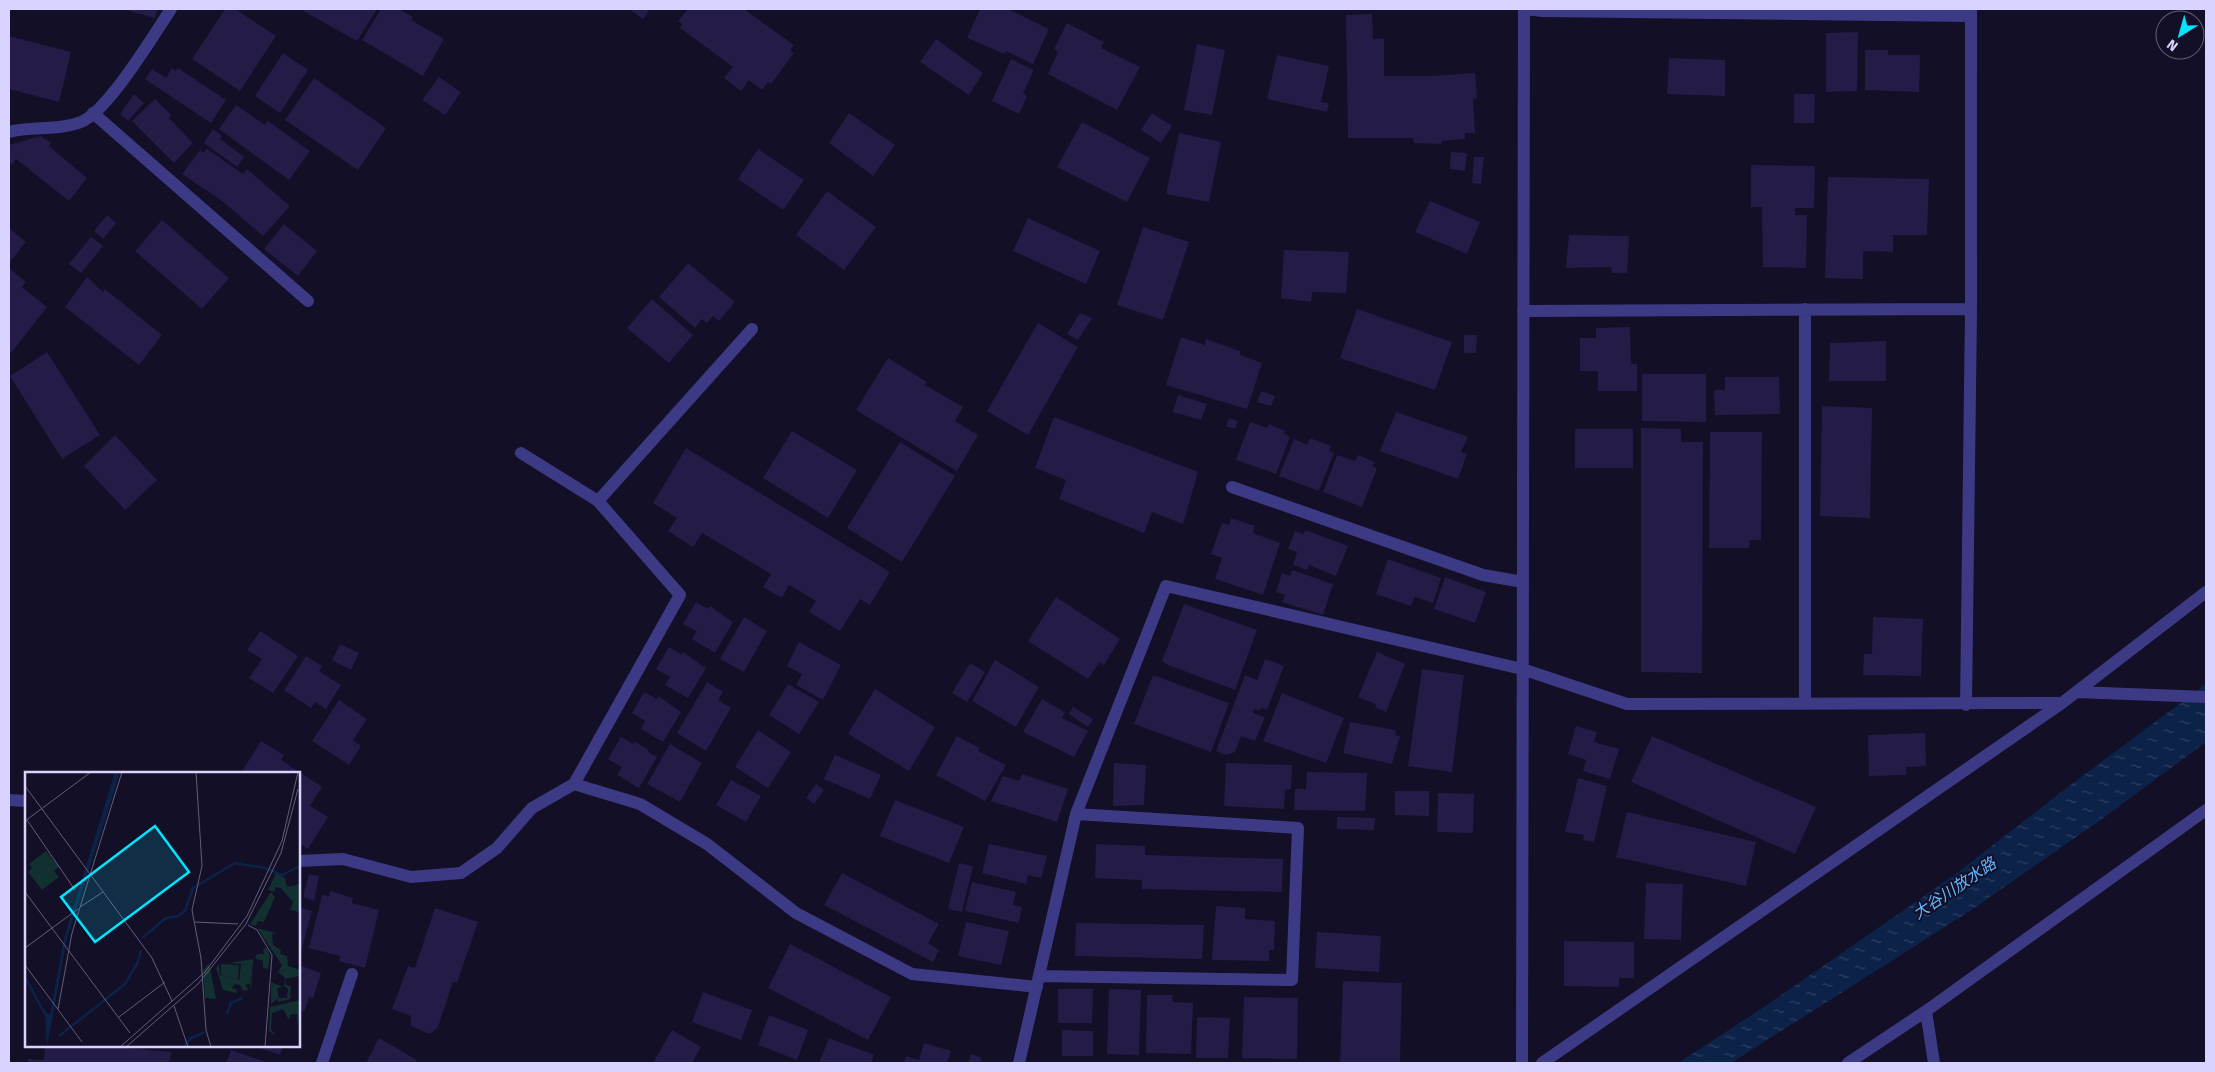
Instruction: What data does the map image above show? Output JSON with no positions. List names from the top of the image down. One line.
{"water":["大谷川放水路"],"north":"bottom left"}
